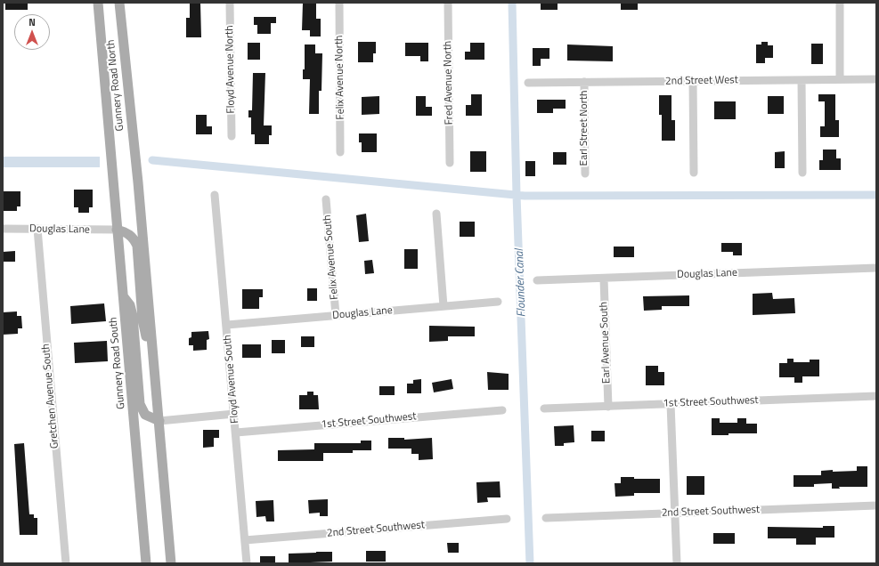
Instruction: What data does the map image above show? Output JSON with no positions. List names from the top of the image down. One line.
{"streets":{"main road":["Gunnery Road North","Gunnery Road South"],"street":["Floyd Avenue North","Felix Avenue North","2nd Street West","Fred Avenue North","Earl Street North","Douglas Lane","Felix Avenue South","Earl Avenue South","Floyd Avenue South","Gretchen Avenue South","1st Street Southwest","2nd Street Southwest"]},"crossings":[["2nd Street West","Earl Street North"],["Gunnery Road North","Gunnery Road South"],["Douglas Lane","Felix Avenue South"],["Douglas Lane","Earl Avenue South"],["Douglas Lane","Gunnery Road South"],["Douglas Lane","Floyd Avenue South"],["Douglas Lane","Gretchen Avenue South"],["Earl Avenue South","1st Street Southwest"],["Floyd Avenue South","1st Street Southwest"],["Floyd Avenue South","2nd Street Southwest"]],"water":["Flounder Canal"],"north":"top"}
